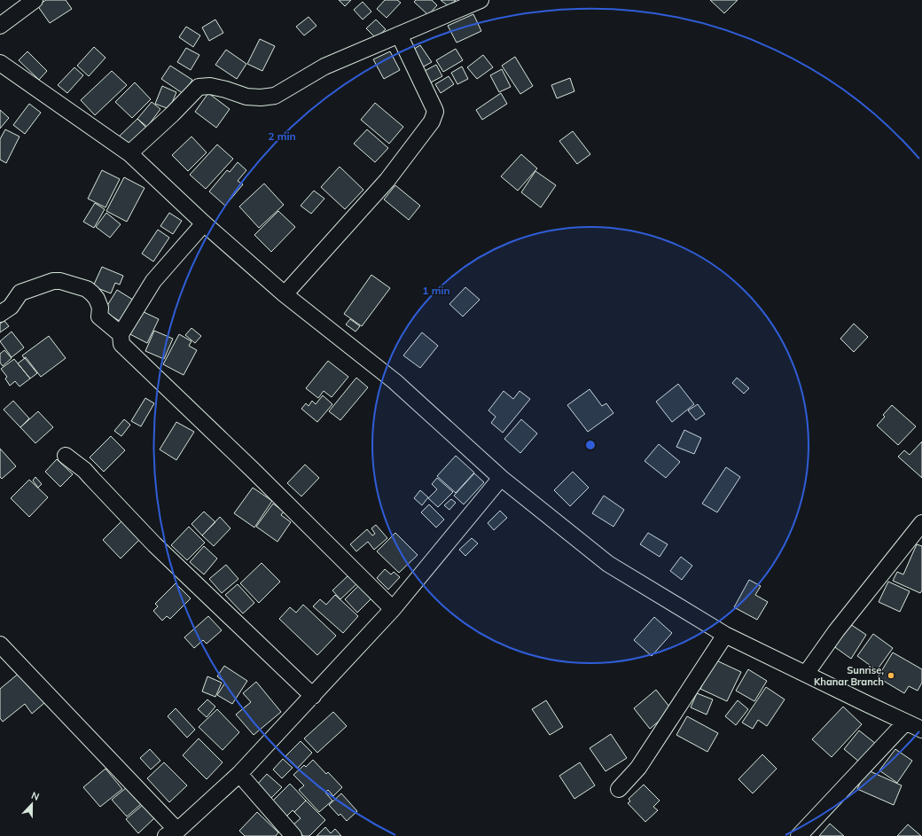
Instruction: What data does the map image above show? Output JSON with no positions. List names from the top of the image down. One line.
{"places":["Sunrise, Khanar Branch"],"north":"top","rings":["2 min","1 min"]}
